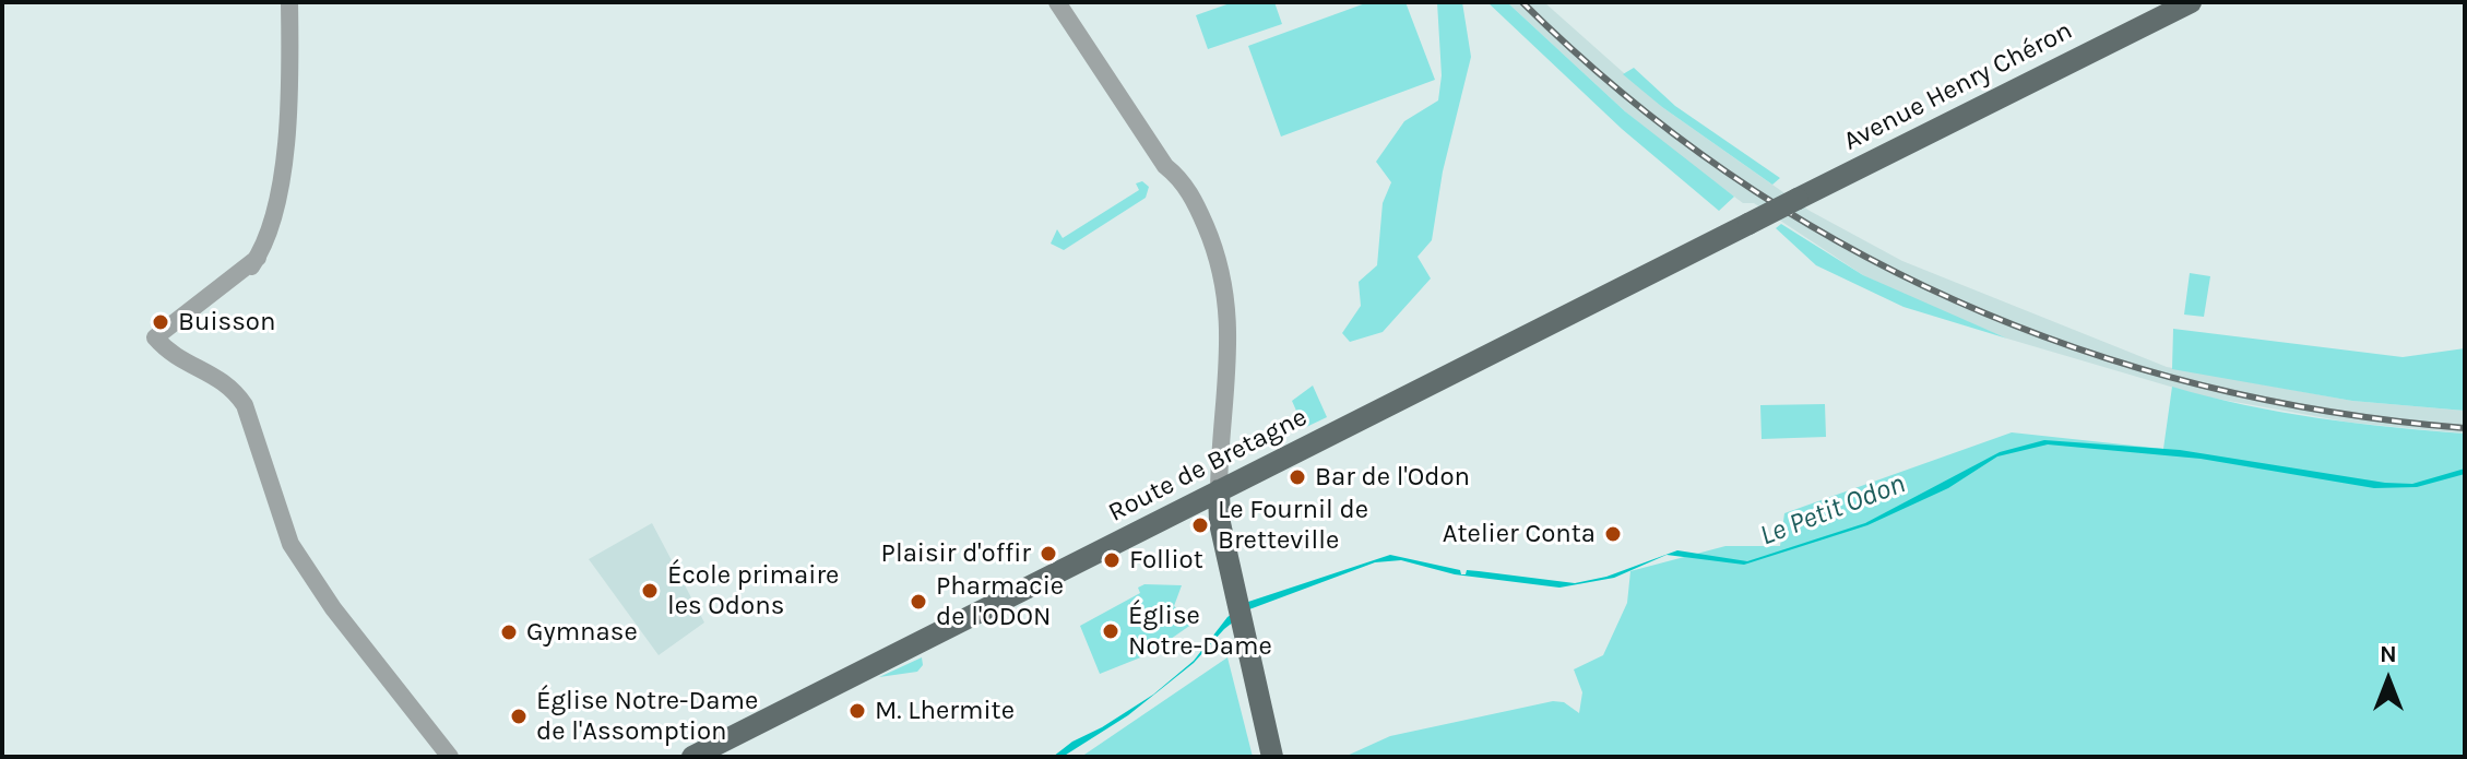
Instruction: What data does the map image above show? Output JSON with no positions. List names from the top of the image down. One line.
{"streets":{"main road":["Avenue Henry Chéron","Route de Bretagne"]},"crossings":[["Avenue Henry Chéron","Route de Bretagne"]],"water":["Le Petit Odon"],"places":["Buisson","Bar de l'Odon","Le Fournil de Bretteville","Atelier Conta","Plaisir d'offir","Folliot","École primaire les Odons","Pharmacie de l'ODON","Église Notre-Dame","Gymnase","M. Lhermite","Église Notre-Dame de l'Assomption"],"north":"top"}
